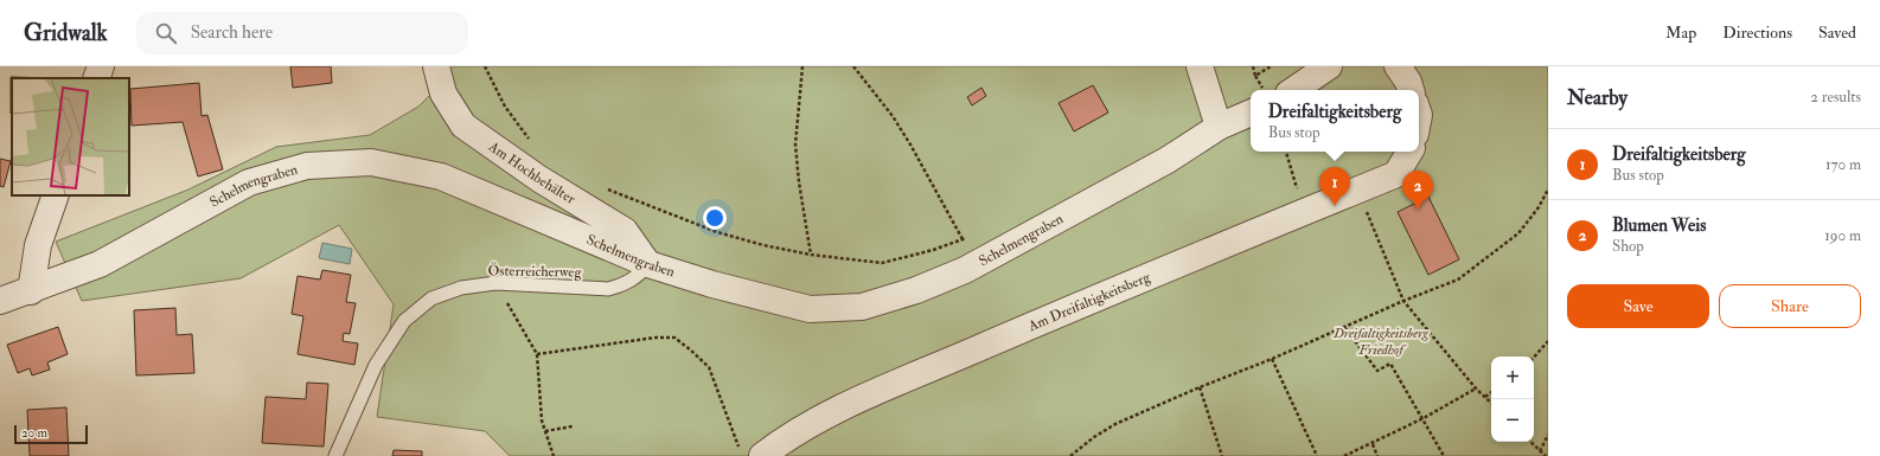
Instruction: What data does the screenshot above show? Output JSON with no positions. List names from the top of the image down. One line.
{"streets":{"street":["Am Hochbehälter","Schelmengraben","Am Dreifaltigkeitsberg"],"lane":["Österreicherweg"]},"crossings":[["Am Hochbehälter","Schelmengraben"],["Am Hochbehälter","Österreicherweg"],["Schelmengraben","Österreicherweg"]],"parks":["Dreifaltigkeitsberg Friedhof"],"scale_bar":"20 m","page":{"header":"Gridwalk","search":"Search here","nav":["Map","Directions","Saved"],"heading":["Nearby","2 results"],"popup":["Dreifaltigkeitsberg","Bus stop"],"list":[{"mark":"1","name":"Dreifaltigkeitsberg","note":"Bus stop","value":"170 m"},{"mark":"2","name":"Blumen Weis","note":"Shop","value":"190 m"}],"pins":["1","2"],"buttons":["Save","Share"],"map_buttons":["+","−"],"scale":"20 m"}}
